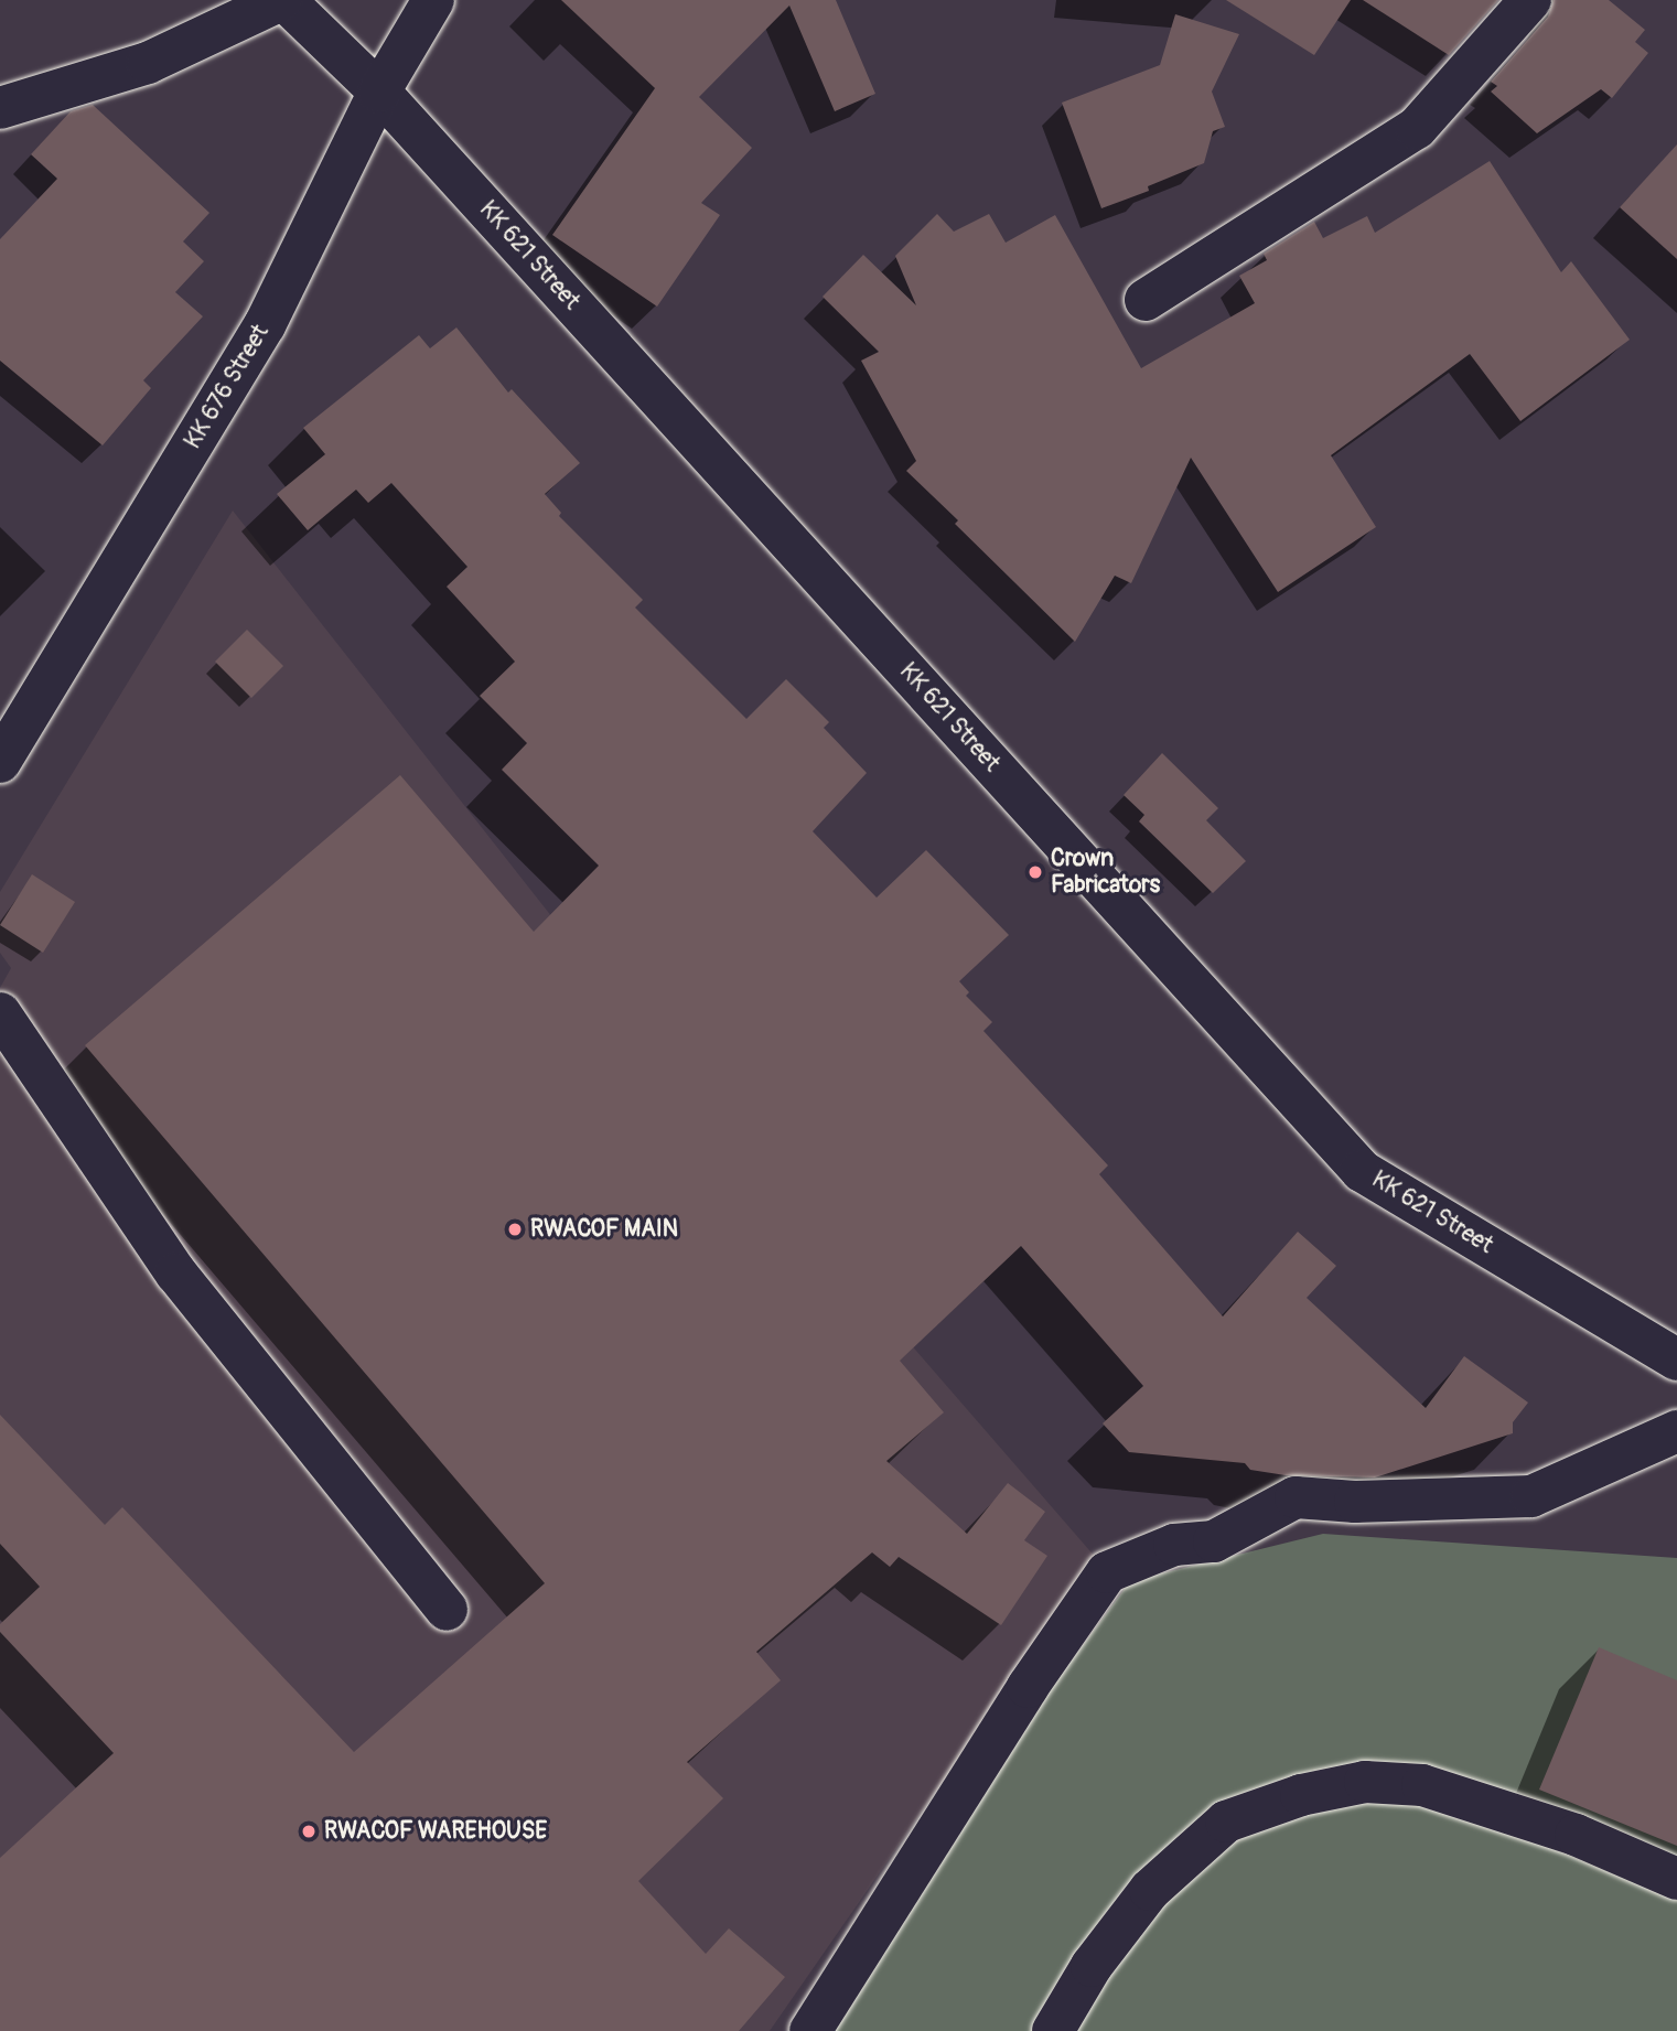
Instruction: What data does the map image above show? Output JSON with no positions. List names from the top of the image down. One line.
{"streets":{"street":["KK 621 Street","KK 676 Street"]},"crossings":[["KK 621 Street","KK 676 Street"]],"places":["Crown Fabricators","RWACOF MAIN","RWACOF WAREHOUSE"]}
